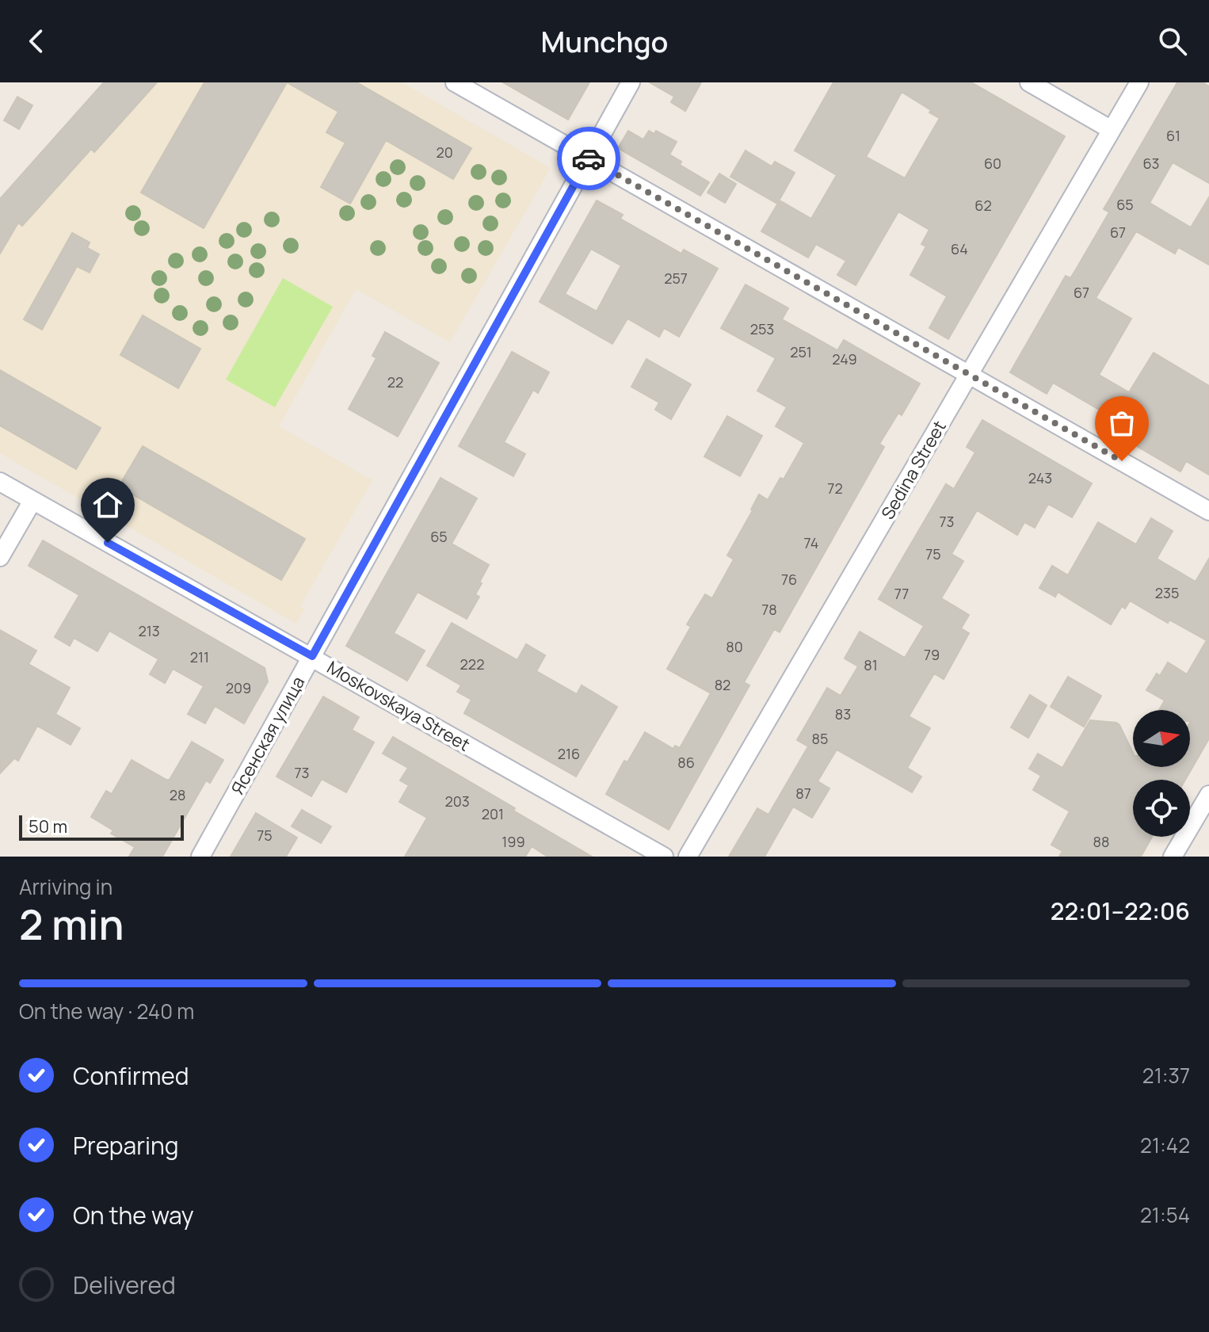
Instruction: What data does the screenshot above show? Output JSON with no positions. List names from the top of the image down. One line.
{"streets":{"street":["Sedina Street","Moskovskaya Street","Ясенская улица"]},"crossings":[["Moskovskaya Street","Ясенская улица"]],"house_numbers":["61","20","60","63","65","62","67","64","257","67","253","251","249","22","243","72","73","65","74","75","76","235","77","78","213","80","79","211","222","81","82","209","83","85","216","86","73","87","28","203","201","75","199","88"],"scale_bar":"50 m","north":"right","page":{"header":"Munchgo","scale":"50 m","heading":["2 min","Arriving in","22:01–22:06"],"bar":"On the way · 240 m","list":[["Confirmed","21:37"],["Preparing","21:42"],["On the way","21:54"],"Delivered"]}}
